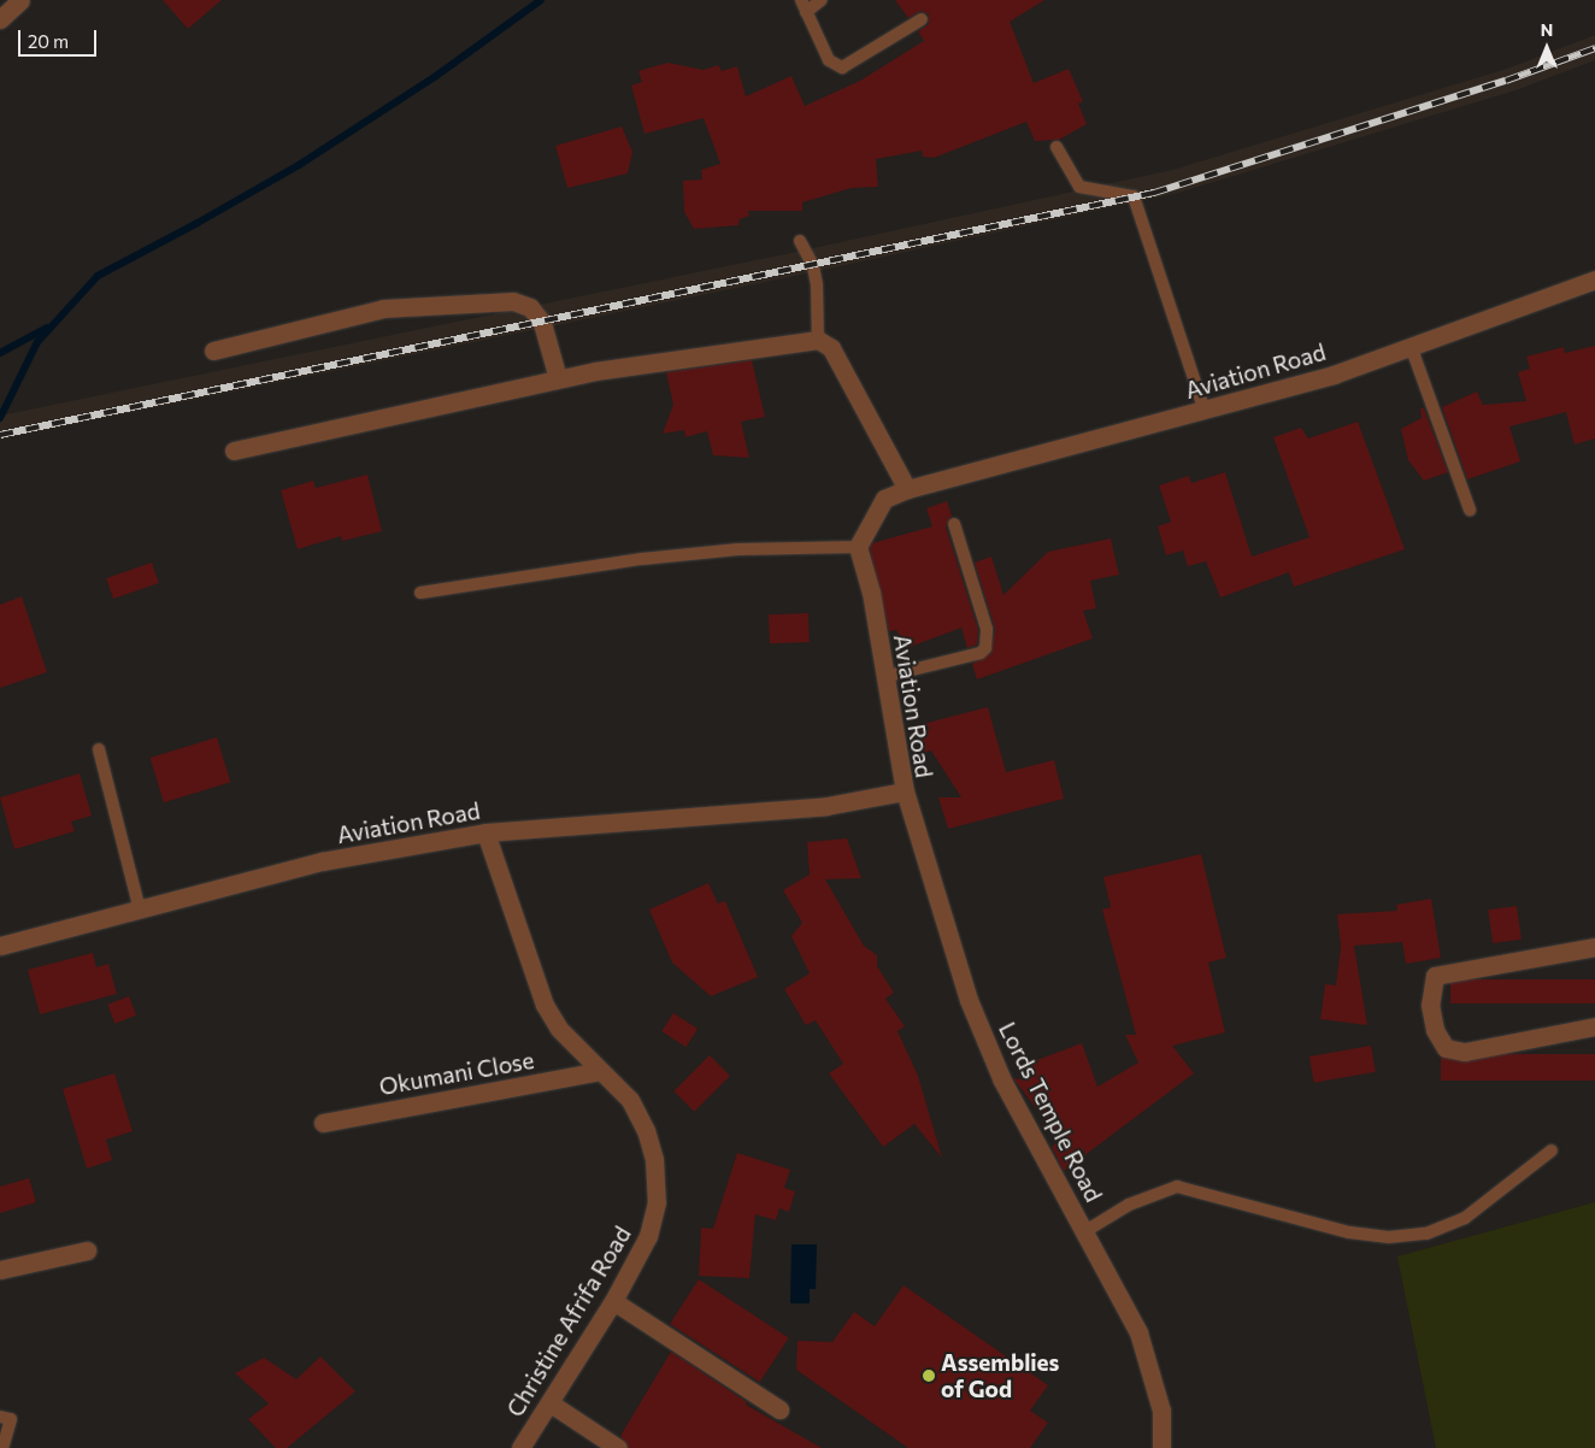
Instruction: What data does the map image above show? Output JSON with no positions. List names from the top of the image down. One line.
{"streets":{"street":["Aviation Road","Okumani Close","Lords Temple Road","Christine Afrifa Road"]},"crossings":[["Aviation Road","Lords Temple Road"],["Aviation Road","Christine Afrifa Road"],["Okumani Close","Christine Afrifa Road"]],"places":["Assemblies of God"],"scale_bar":"20 m","north":"top"}
